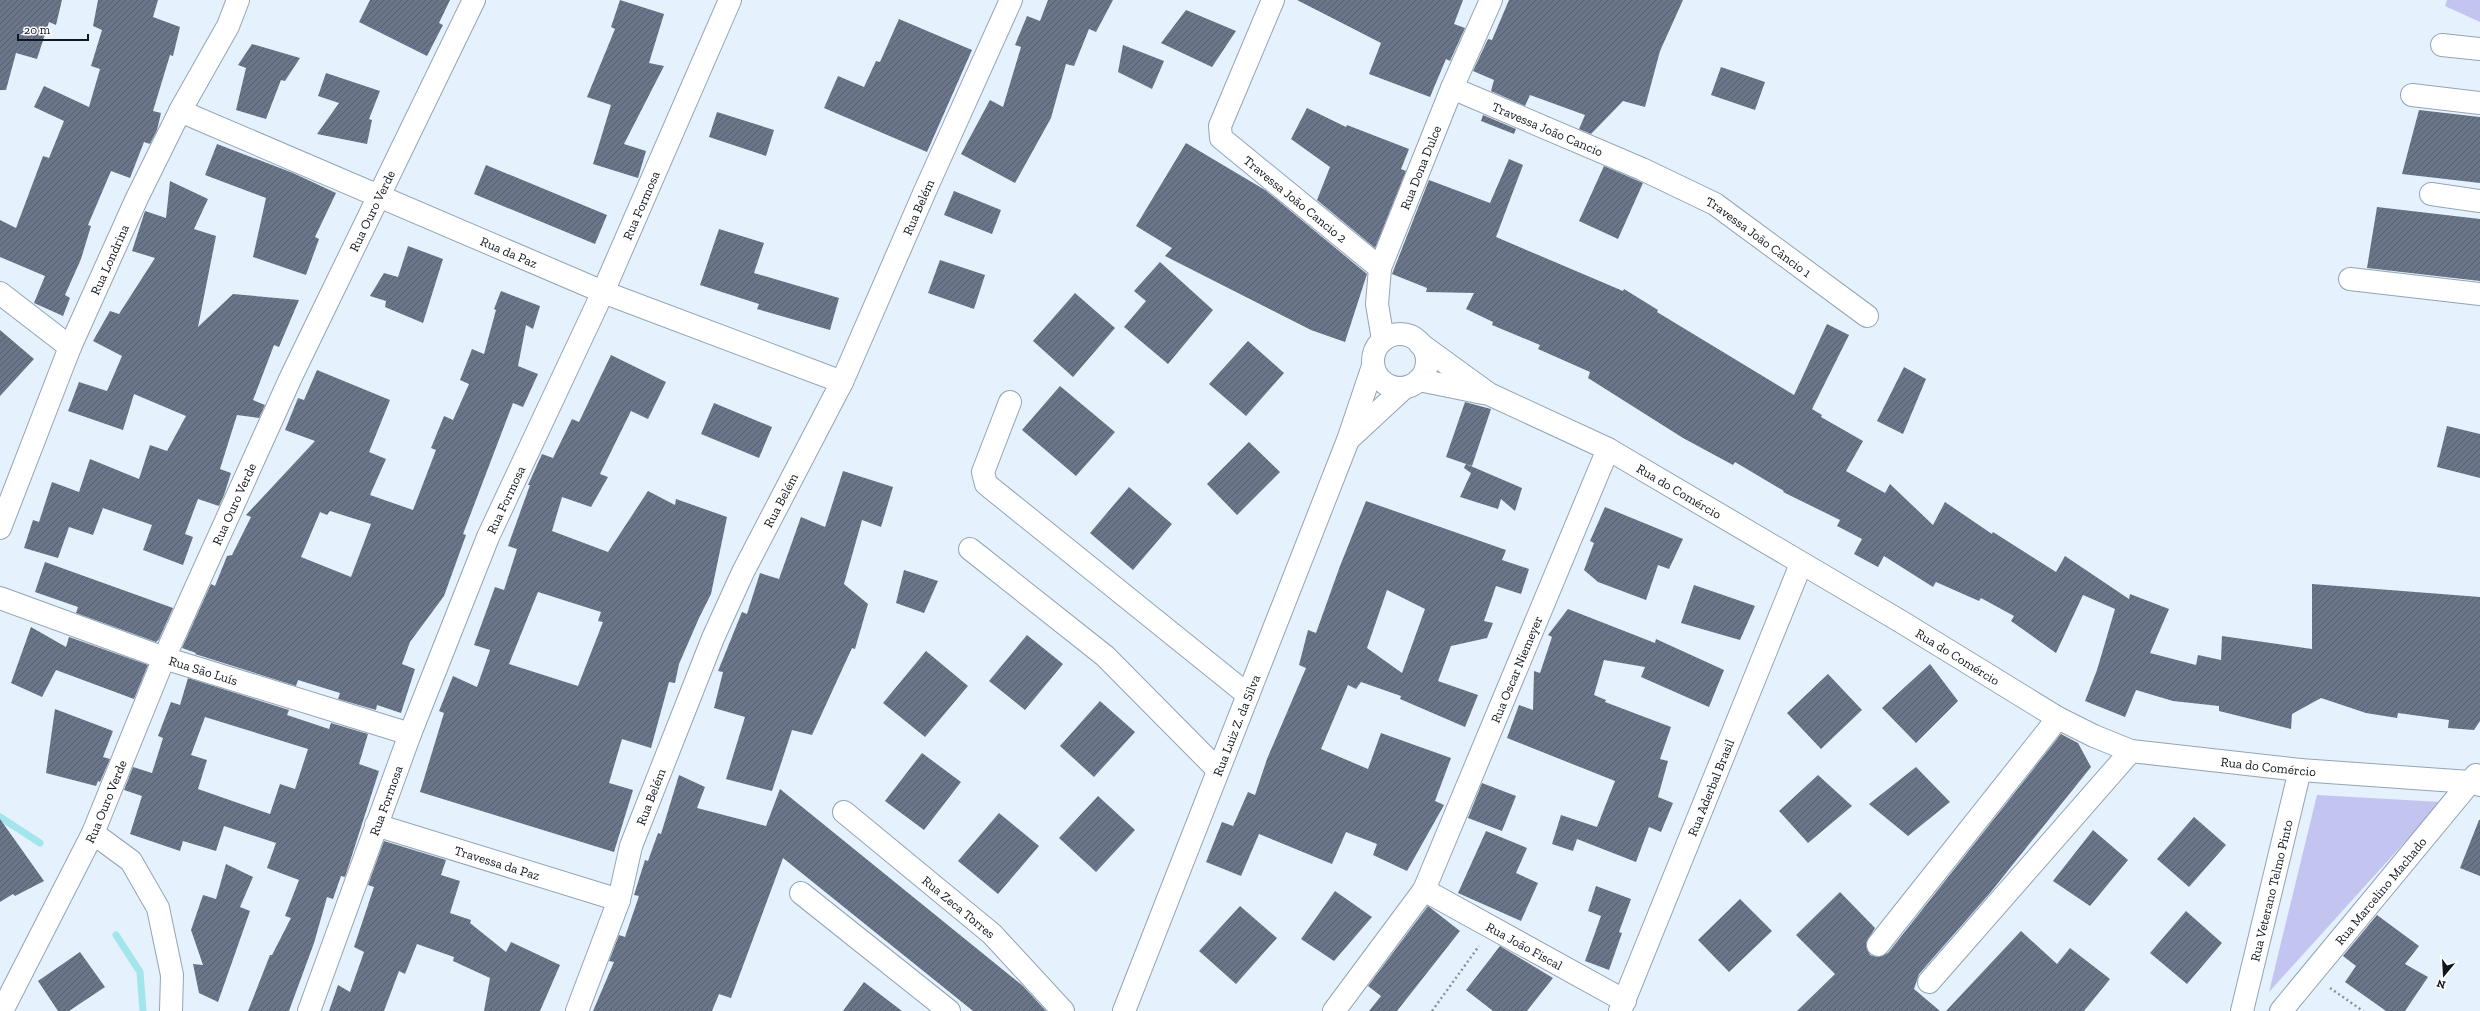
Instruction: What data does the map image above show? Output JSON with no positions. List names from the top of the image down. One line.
{"streets":{"street":["Travessa João Cancio","Rua Dona Dulce","Travessa João Cancio 2","Rua Formosa","Rua Belém","Rua Ouro Verde","Travessa João Câncio 1","Rua da Paz","Rua Londrina","Rua do Comércio","Rua Oscar Niemeyer","Rua São Luís","Rua Luiz Z. da Silva","Rua Aderbal Brasil","Travessa da Paz","Rua Veterano Telmo Pinto","Rua Marcelino Machado","Rua Zeca Torres","Rua João Fiscal"]},"crossings":[["Travessa João Cancio","Rua Dona Dulce"],["Travessa João Cancio","Travessa João Câncio 1"],["Rua Dona Dulce","Travessa João Cancio 2"],["Rua Dona Dulce","Rua do Comércio"],["Rua Dona Dulce","Rua Luiz Z. da Silva"],["Rua Formosa","Rua da Paz"],["Rua Formosa","Rua São Luís"],["Rua Formosa","Travessa da Paz"],["Rua Belém","Rua da Paz"],["Rua Belém","Travessa da Paz"],["Rua Ouro Verde","Rua da Paz"],["Rua Ouro Verde","Rua São Luís"],["Rua da Paz","Rua Londrina"],["Rua do Comércio","Rua Oscar Niemeyer"],["Rua do Comércio","Rua Luiz Z. da Silva"],["Rua do Comércio","Rua Aderbal Brasil"],["Rua do Comércio","Rua Veterano Telmo Pinto"],["Rua do Comércio","Rua Marcelino Machado"],["Rua Oscar Niemeyer","Rua João Fiscal"],["Rua Aderbal Brasil","Rua João Fiscal"]],"scale_bar":"20 m","north":"bottom"}
